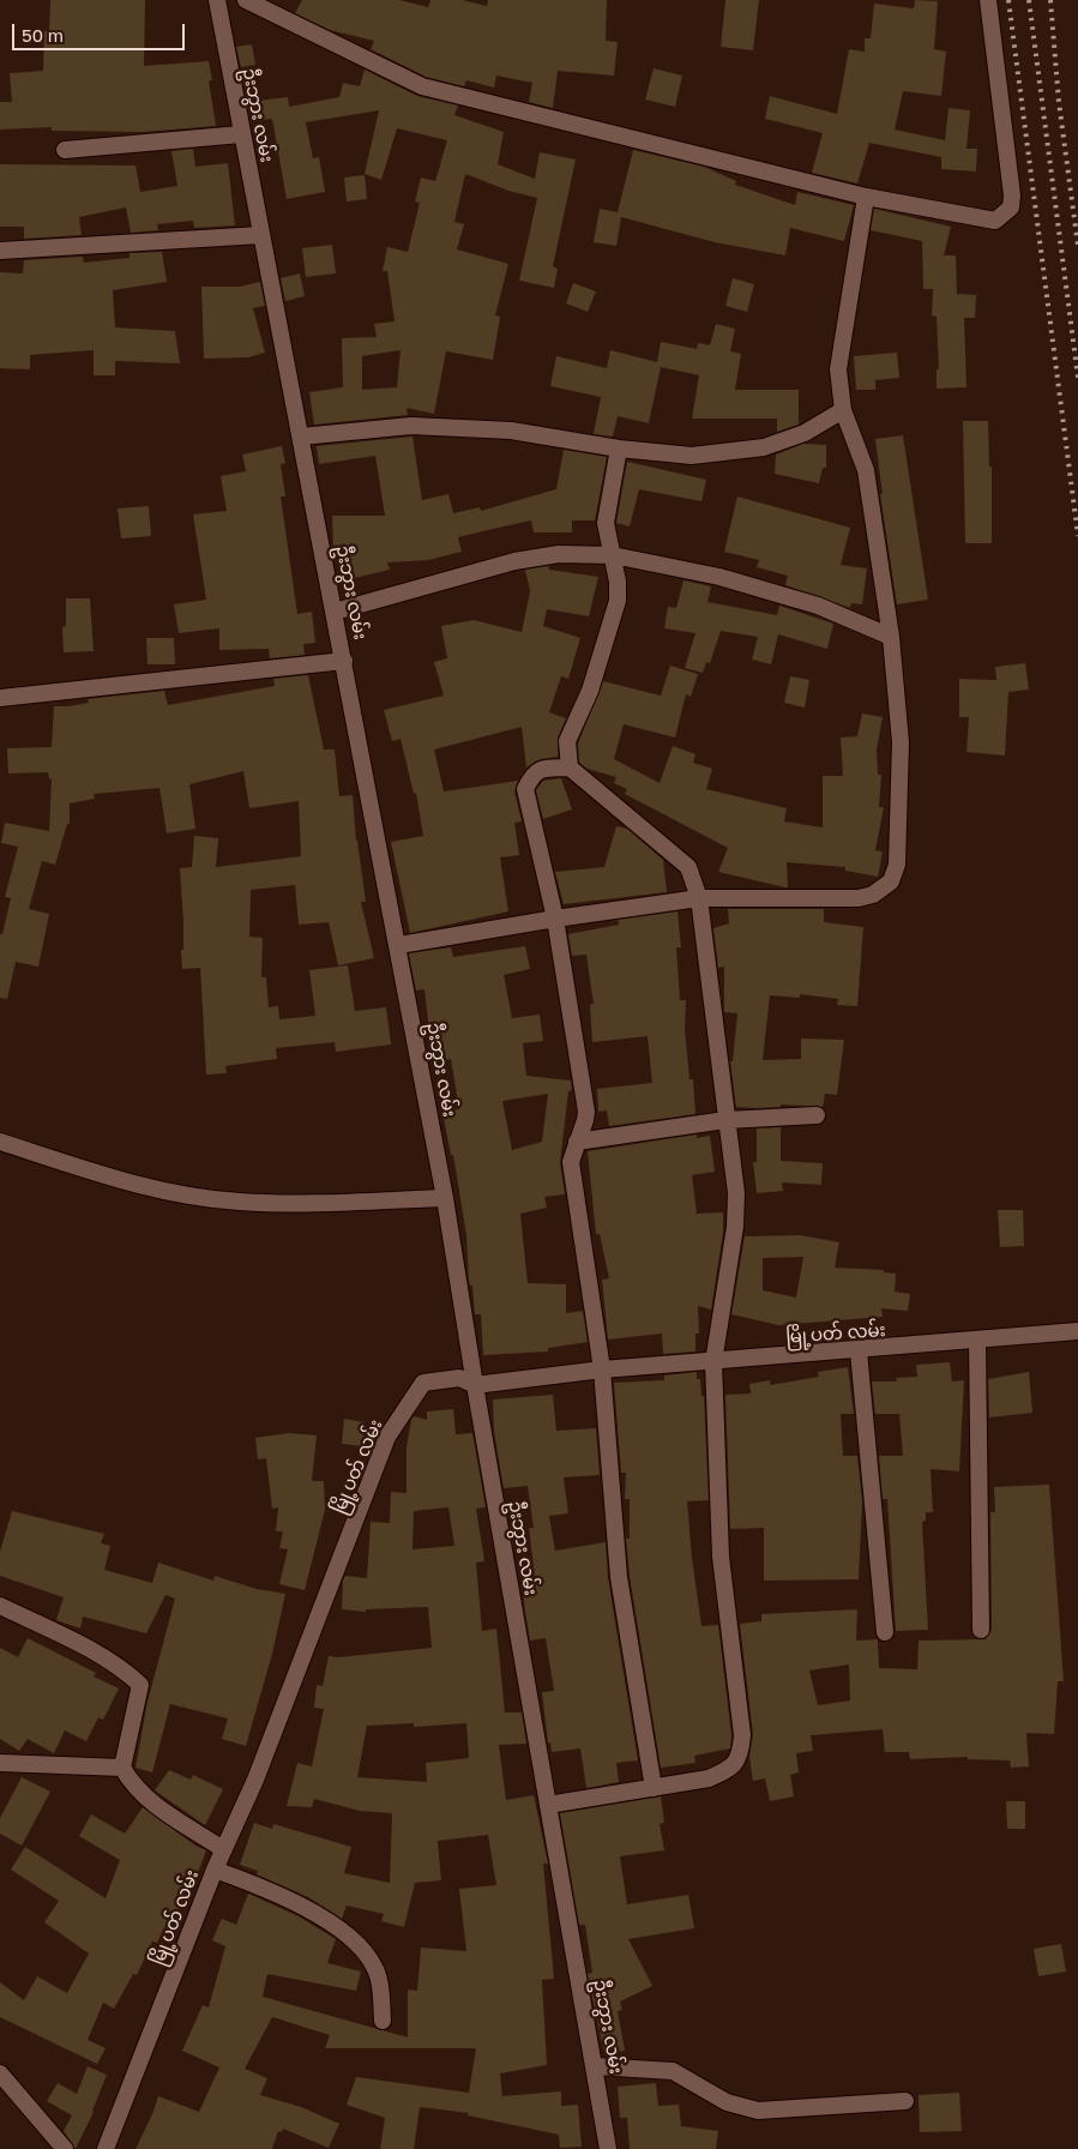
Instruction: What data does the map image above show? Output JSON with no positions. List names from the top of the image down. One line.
{"streets":{"street":["ဦးဘွား လမ်း","မြို့ပတ် လမ်း"]},"crossings":[["ဦးဘွား လမ်း","မြို့ပတ် လမ်း"]],"scale_bar":"50 m"}
